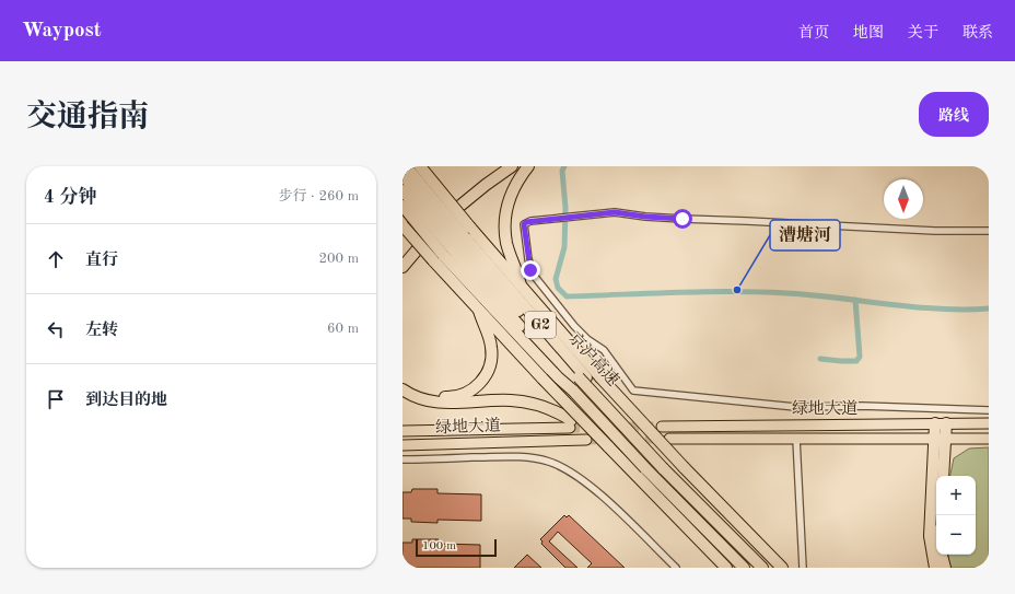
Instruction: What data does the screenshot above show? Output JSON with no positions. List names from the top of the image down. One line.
{"streets":{"highway":["G2","京沪高速"],"main road":["绿地大道"]},"places":["漕塘河"],"scale_bar":"100 m","north":"bottom","page":{"header":"Waypost","nav":["首页","地图","关于","联系"],"title":"交通指南","buttons":"路线","heading":["4 分钟","步行 · 260 m"],"list":[["直行","200 m"],["左转","60 m"],"到达目的地"],"map_buttons":["+","−"],"scale":"100 m"}}
